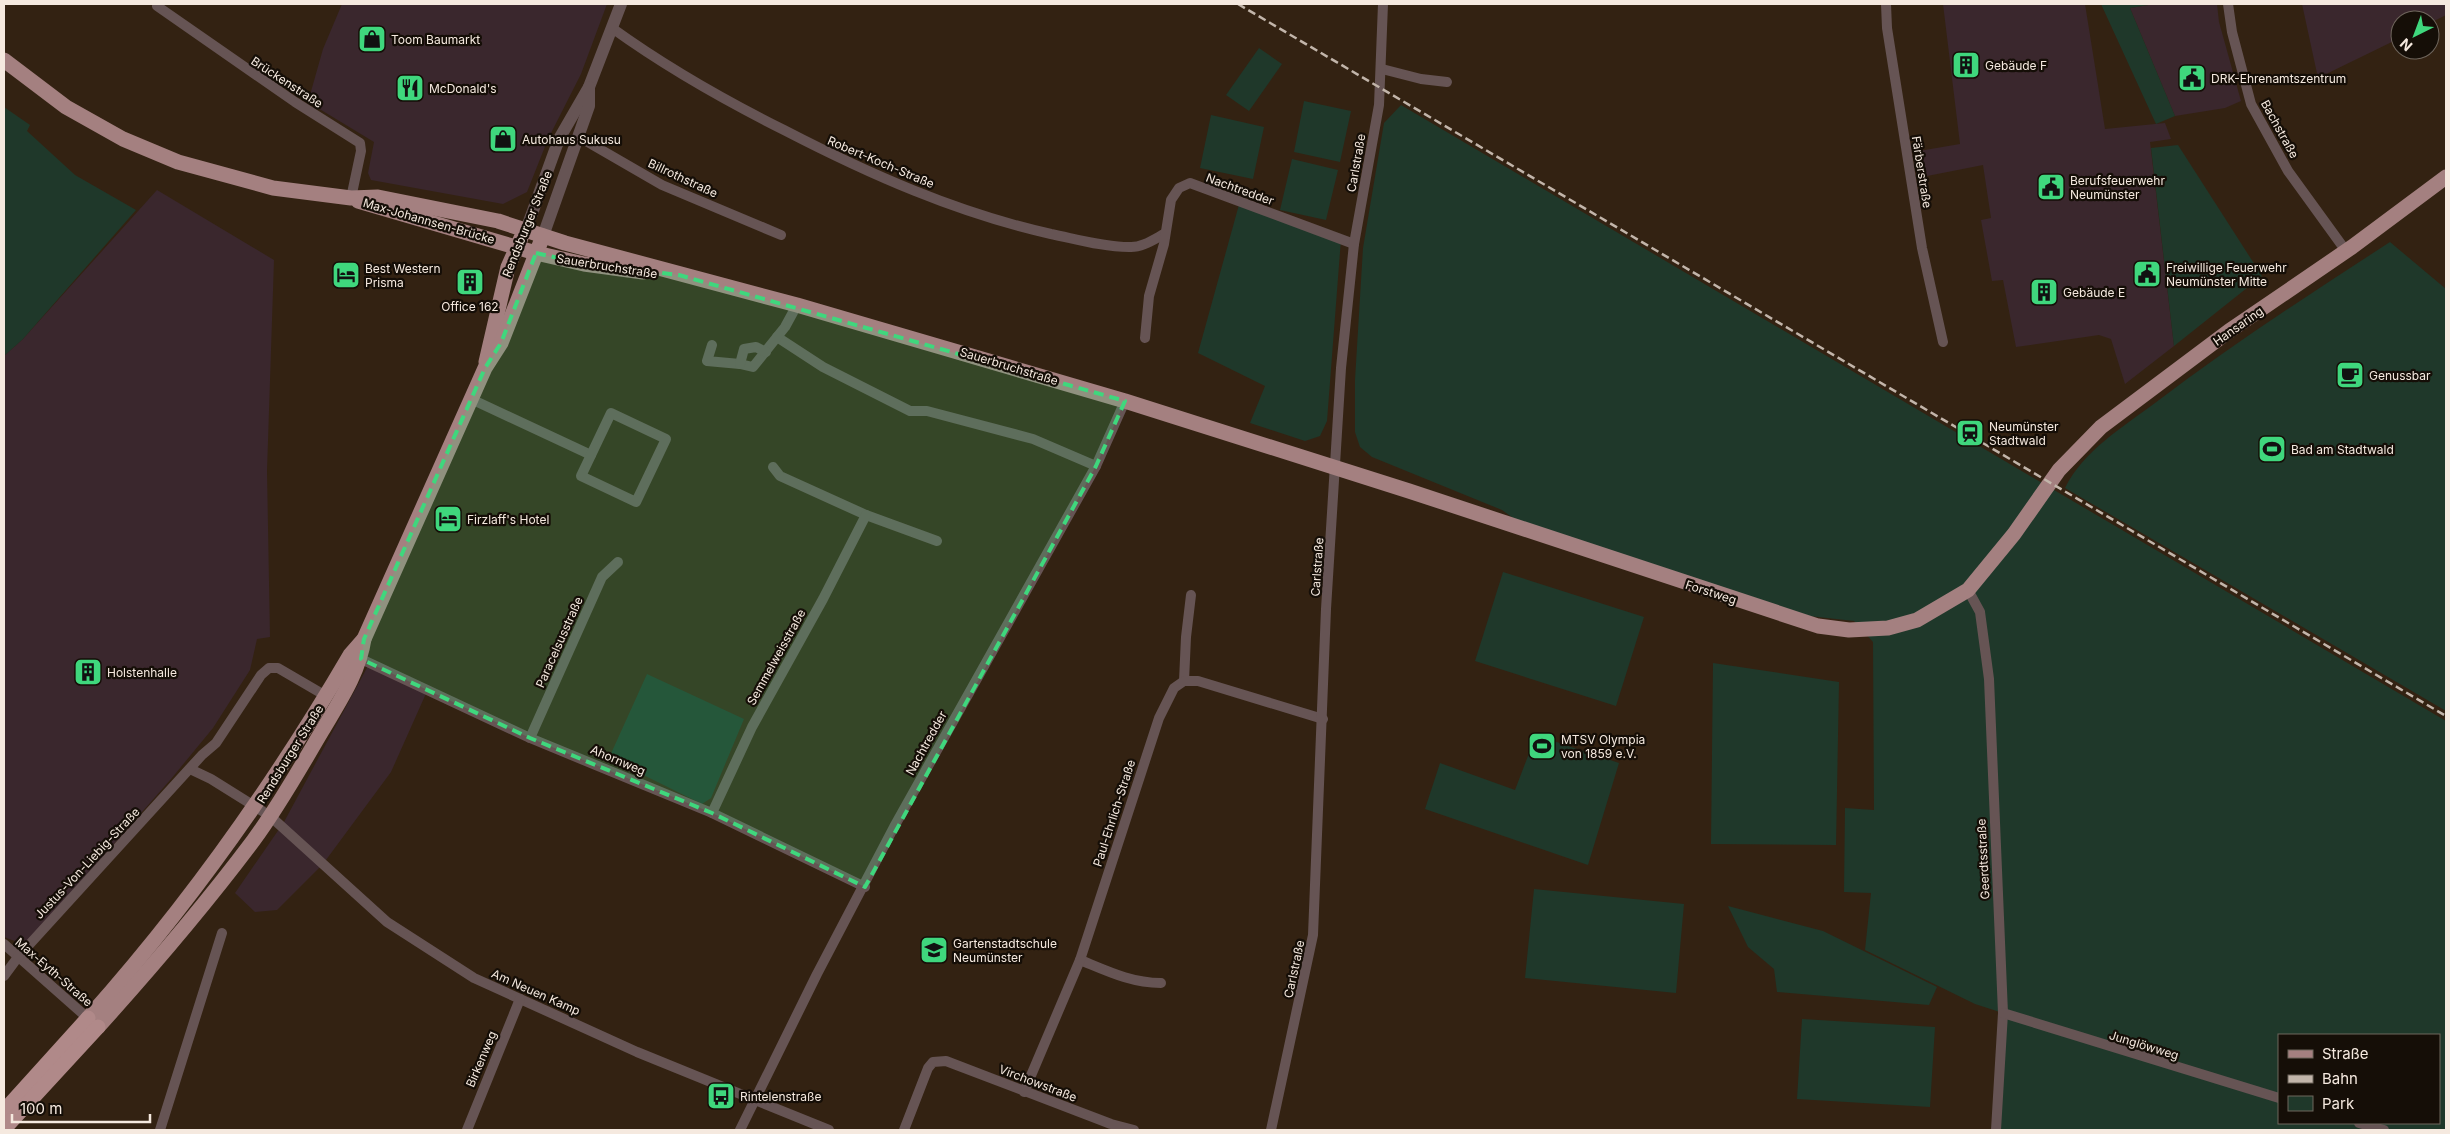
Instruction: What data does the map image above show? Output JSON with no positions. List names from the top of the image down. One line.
{"streets":{"main road":["Max-Johannsen-Brücke","Rendsburger Straße","Sauerbruchstraße","Hansaring","Forstweg"],"street":["Brückenstraße","Bachstraße","Robert-Koch-Straße","Carlstraße","Färberstraße","Billrothstraße","Nachtredder","Paracelsusstraße","Semmelweisstraße","Ahornweg","Paul-Ehrlich-Straße","Geerdtsstraße","Justus-Von-Liebig-Straße","Max-Eyth-Straße","Am Neuen Kamp","Junglöwweg","Birkenweg","Virchowstraße"]},"crossings":[["Brückenstraße","Max-Johannsen-Brücke"],["Bachstraße","Hansaring"],["Robert-Koch-Straße","Nachtredder"],["Robert-Koch-Straße","Rendsburger Straße"],["Carlstraße","Nachtredder"],["Carlstraße","Sauerbruchstraße"],["Carlstraße","Forstweg"],["Billrothstraße","Rendsburger Straße"],["Nachtredder","Sauerbruchstraße"],["Nachtredder","Ahornweg"],["Nachtredder","Am Neuen Kamp"],["Max-Johannsen-Brücke","Rendsburger Straße"],["Max-Johannsen-Brücke","Sauerbruchstraße"],["Rendsburger Straße","Sauerbruchstraße"],["Rendsburger Straße","Ahornweg"],["Rendsburger Straße","Justus-Von-Liebig-Straße"],["Rendsburger Straße","Am Neuen Kamp"],["Sauerbruchstraße","Forstweg"],["Hansaring","Forstweg"],["Forstweg","Geerdtsstraße"],["Paracelsusstraße","Ahornweg"],["Semmelweisstraße","Ahornweg"],["Paul-Ehrlich-Straße","Virchowstraße"],["Geerdtsstraße","Junglöwweg"],["Justus-Von-Liebig-Straße","Max-Eyth-Straße"],["Am Neuen Kamp","Birkenweg"]],"places":{"shop":["Toom Baumarkt","Autohaus Sukusu"],"building":["Gebäude F","Office 162","Gebäude E","Holstenhalle"],"public building":["DRK-Ehrenamtszentrum","Berufsfeuerwehr Neumünster","Freiwillige Feuerwehr Neumünster Mitte"],"restaurant":["McDonald's"],"hotel":["Best Western Prisma","Firzlaff's Hotel"],"cafe":["Genussbar"],"station":["Neumünster Stadtwald"],"sports":["Bad am Stadtwald","MTSV Olympia von 1859 e.V."],"school or university":["Gartenstadtschule Neumünster"],"bus stop":["Rintelenstraße"]},"legend":["Straße","Bahn","Park"],"scale_bar":"100 m","north":"bottom left"}
